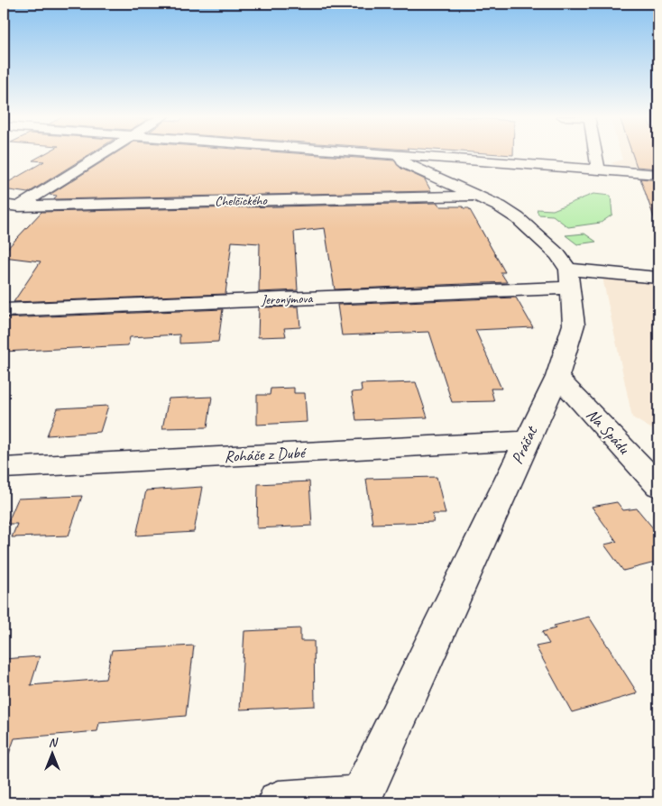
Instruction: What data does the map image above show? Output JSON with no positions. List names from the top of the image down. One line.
{"streets":{"street":["Chelčického","Jeronýmova","Na Spádu","Práčat","Roháče z Dubé"]},"crossings":[["Jeronýmova","Práčat"],["Na Spádu","Práčat"],["Práčat","Roháče z Dubé"]],"north":"top"}
